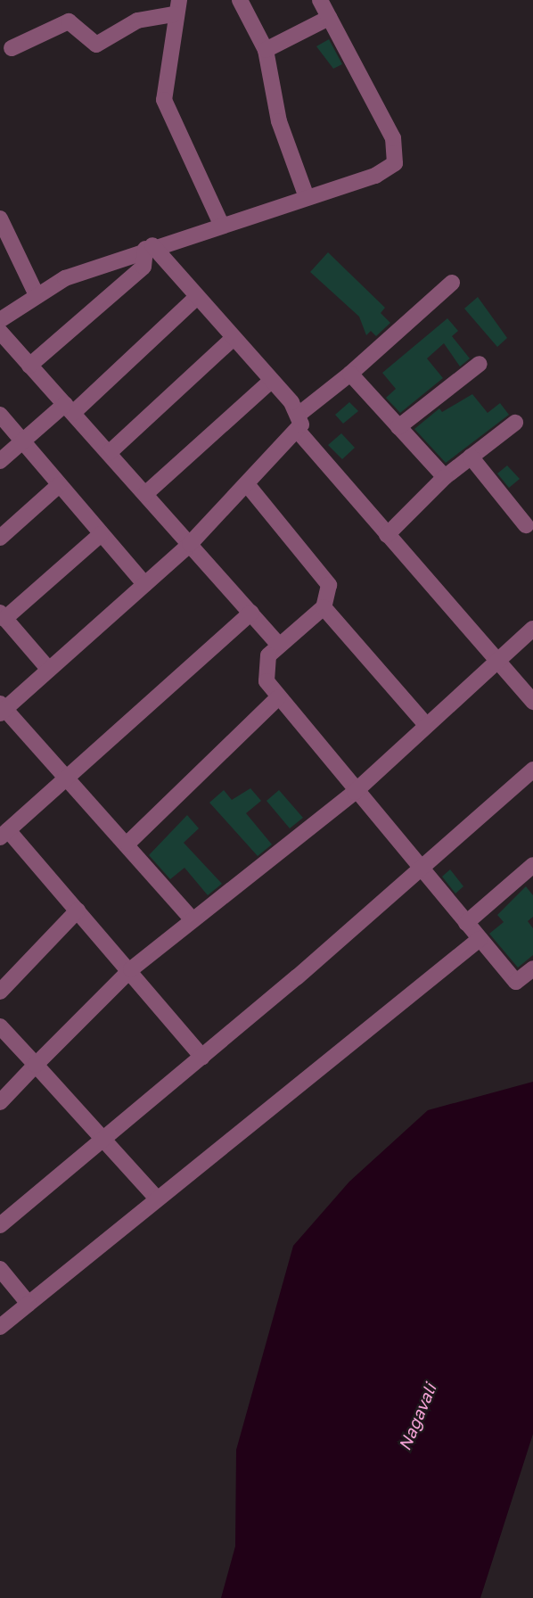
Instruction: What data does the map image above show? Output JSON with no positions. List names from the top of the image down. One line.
{"water":["Nagavali"]}
